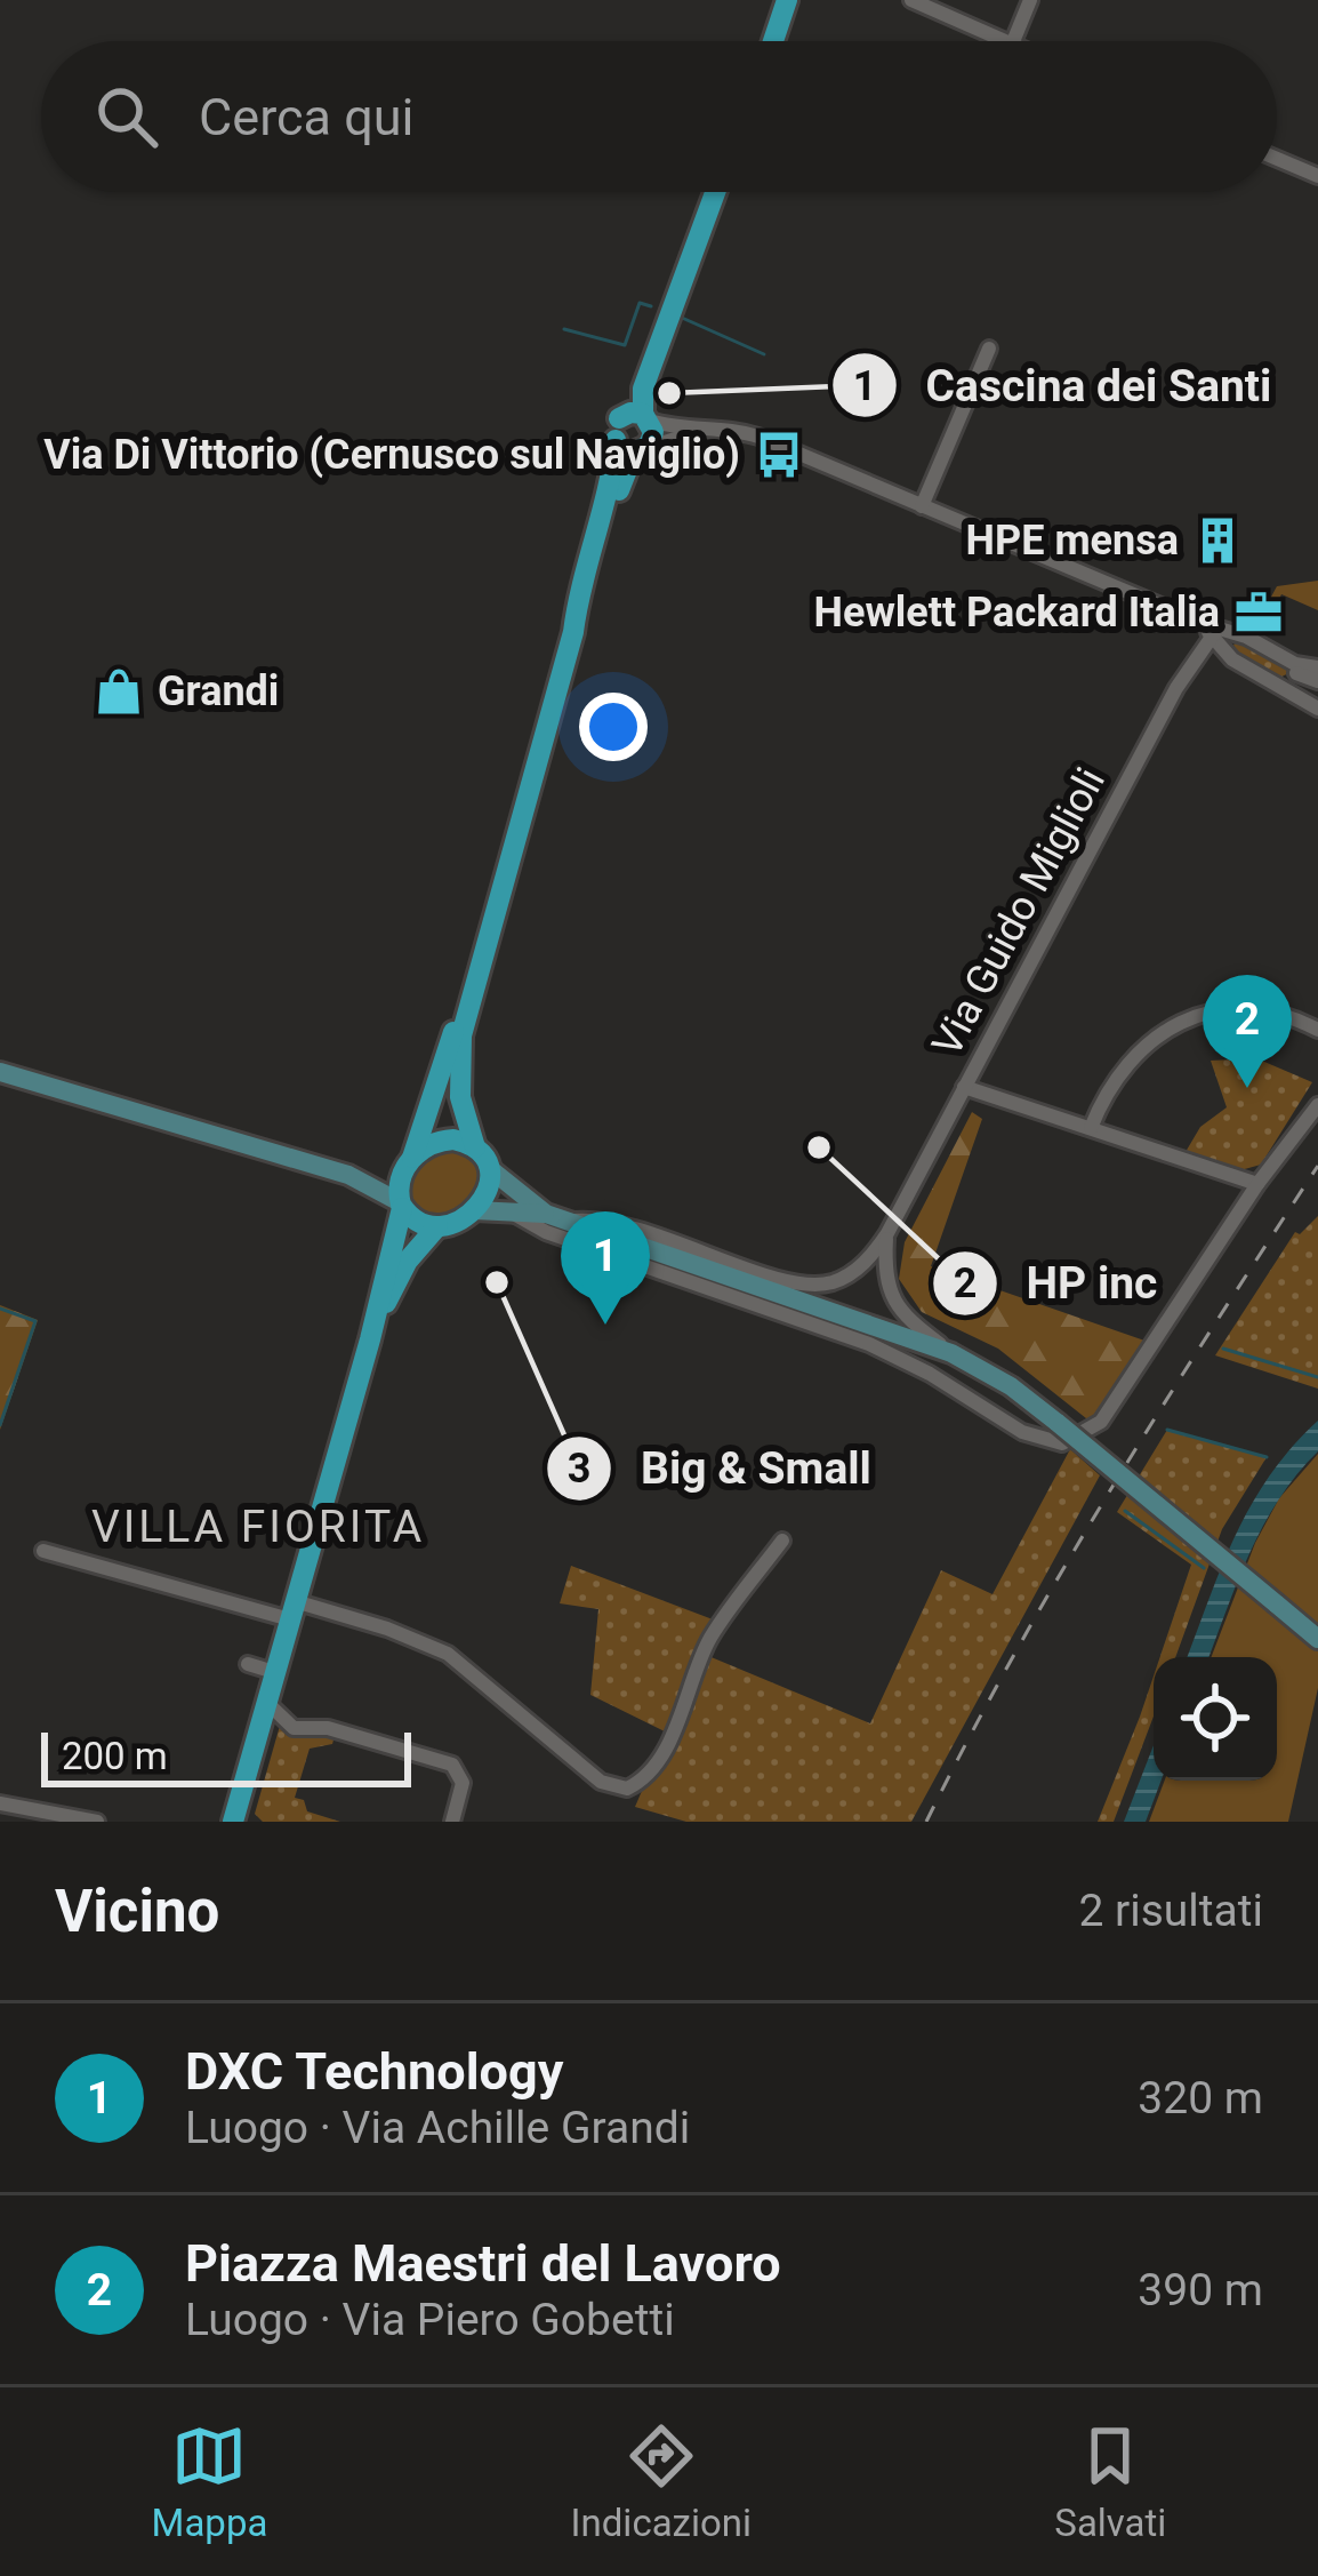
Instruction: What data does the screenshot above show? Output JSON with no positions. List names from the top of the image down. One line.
{"streets":{"street":["Via Guido Miglioli"]},"districts":["VILLA FIORITA"],"places":{"other":["Cascina dei Santi","HP inc","Big & Small"],"bus stop":["Via Di Vittorio (Cernusco sul Naviglio)"],"building":["HPE mensa"],"office":["Hewlett Packard Italia"],"shop":["Grandi"]},"scale_bar":"200 m","page":{"search":"Cerca qui","pins":["2","1"],"scale":"200 m","heading":["Vicino","2 risultati"],"list":[{"mark":"1","name":"DXC Technology","note":"Luogo · Via Achille Grandi","value":"320 m"},{"mark":"2","name":"Piazza Maestri del Lavoro","note":"Luogo · Via Piero Gobetti","value":"390 m"}],"nav":["Mappa","Indicazioni","Salvati"]}}
